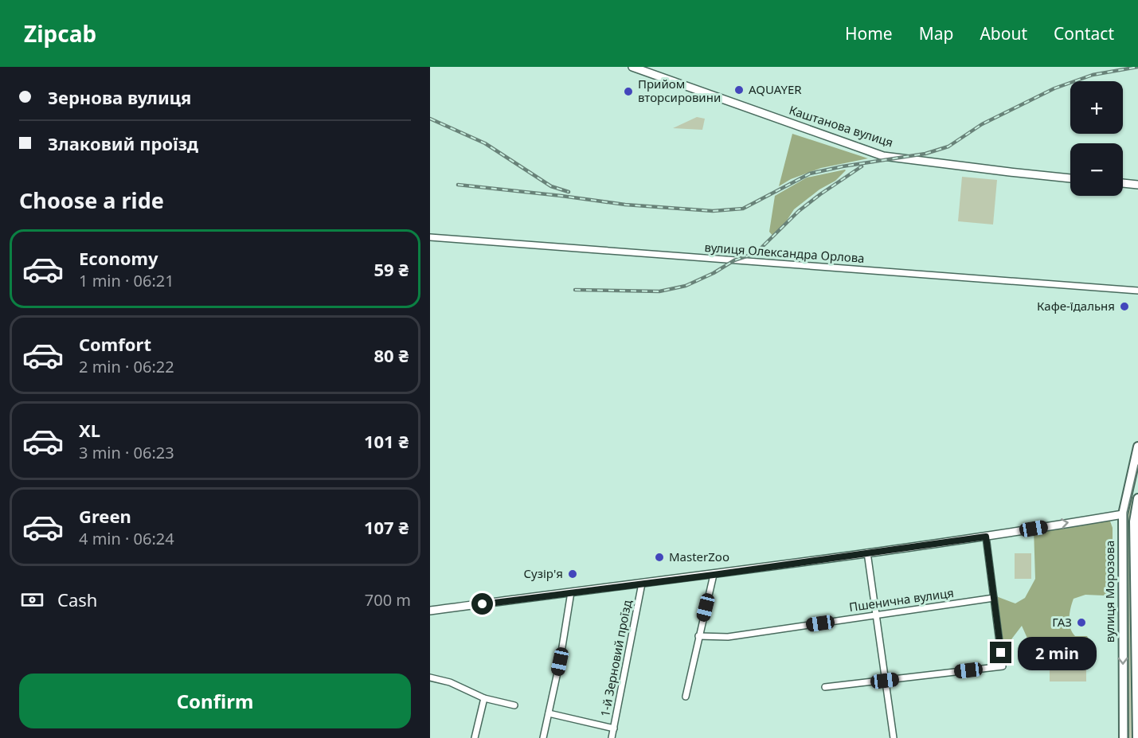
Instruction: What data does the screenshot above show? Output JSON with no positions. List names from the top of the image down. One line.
{"streets":{"main road":["вулиця Морозова"],"street":["Каштанова вулиця","вулиця Олександра Орлова","Пшенична вулиця","1-й Зерновий проїзд"]},"places":["AQUAYER","Прийом вторсировини","Кафе-їдальня","MasterZoo","Сузір'я","ГАЗ"],"page":{"header":"Zipcab","nav":["Home","Map","About","Contact"],"banner":["Зернова вулиця","Злаковий проїзд"],"map_buttons":["+","−"],"heading":"Choose a ride","list":[{"name":"Economy","note":"1 min · 06:21","value":"59 ₴"},{"name":"Comfort","note":"2 min · 06:22","value":"80 ₴"},{"name":"XL","note":"3 min · 06:23","value":"101 ₴"},{"name":"Green","note":"4 min · 06:24","value":"107 ₴"}],"pay":["Cash","700 m"],"bubble":"2 min","buttons":"Confirm"}}
